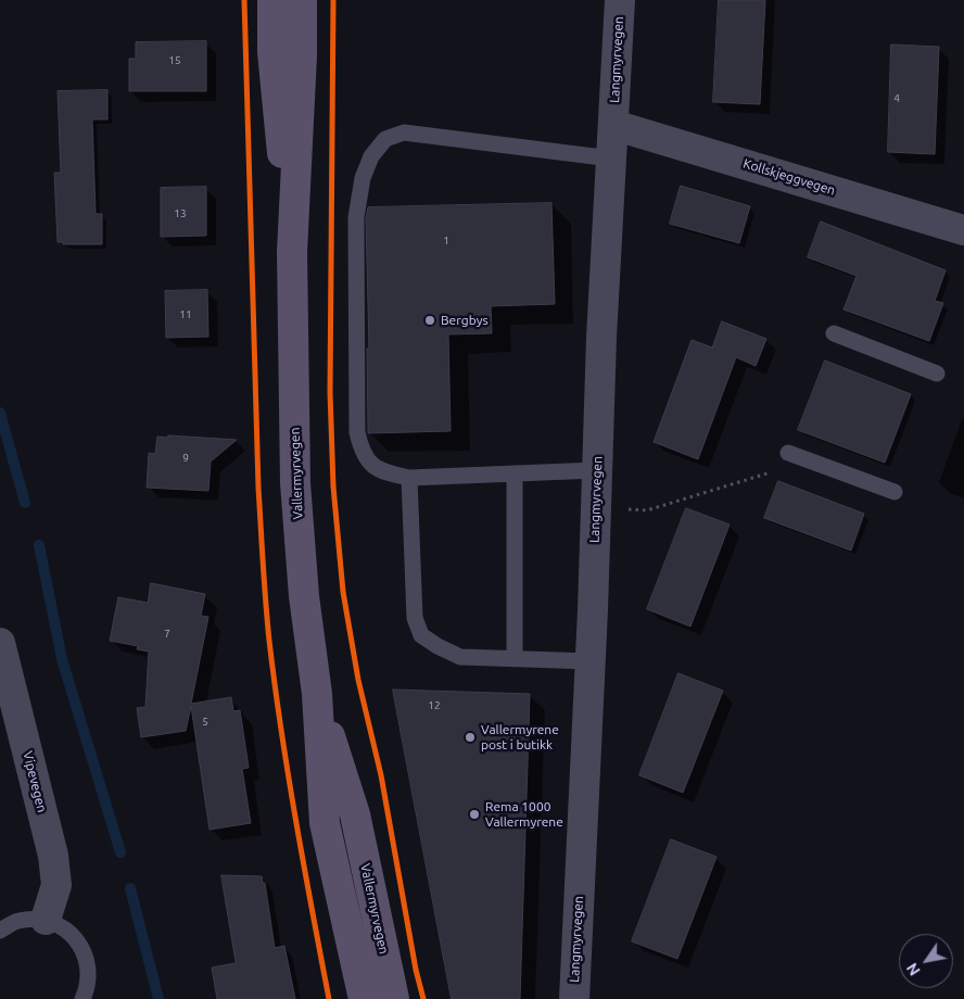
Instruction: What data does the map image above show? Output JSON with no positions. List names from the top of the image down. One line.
{"streets":{"main road":["Vallermyrvegen"],"street":["Langmyrvegen","Kollskjeggvegen","Vipevegen"]},"crossings":[["Langmyrvegen","Kollskjeggvegen"]],"places":["Bergbys","Vallermyrene post i butikk","Rema 1000 Vallermyrene"],"house_numbers":["15","4","13","1","11","9","7","12","5"],"north":"bottom left"}
